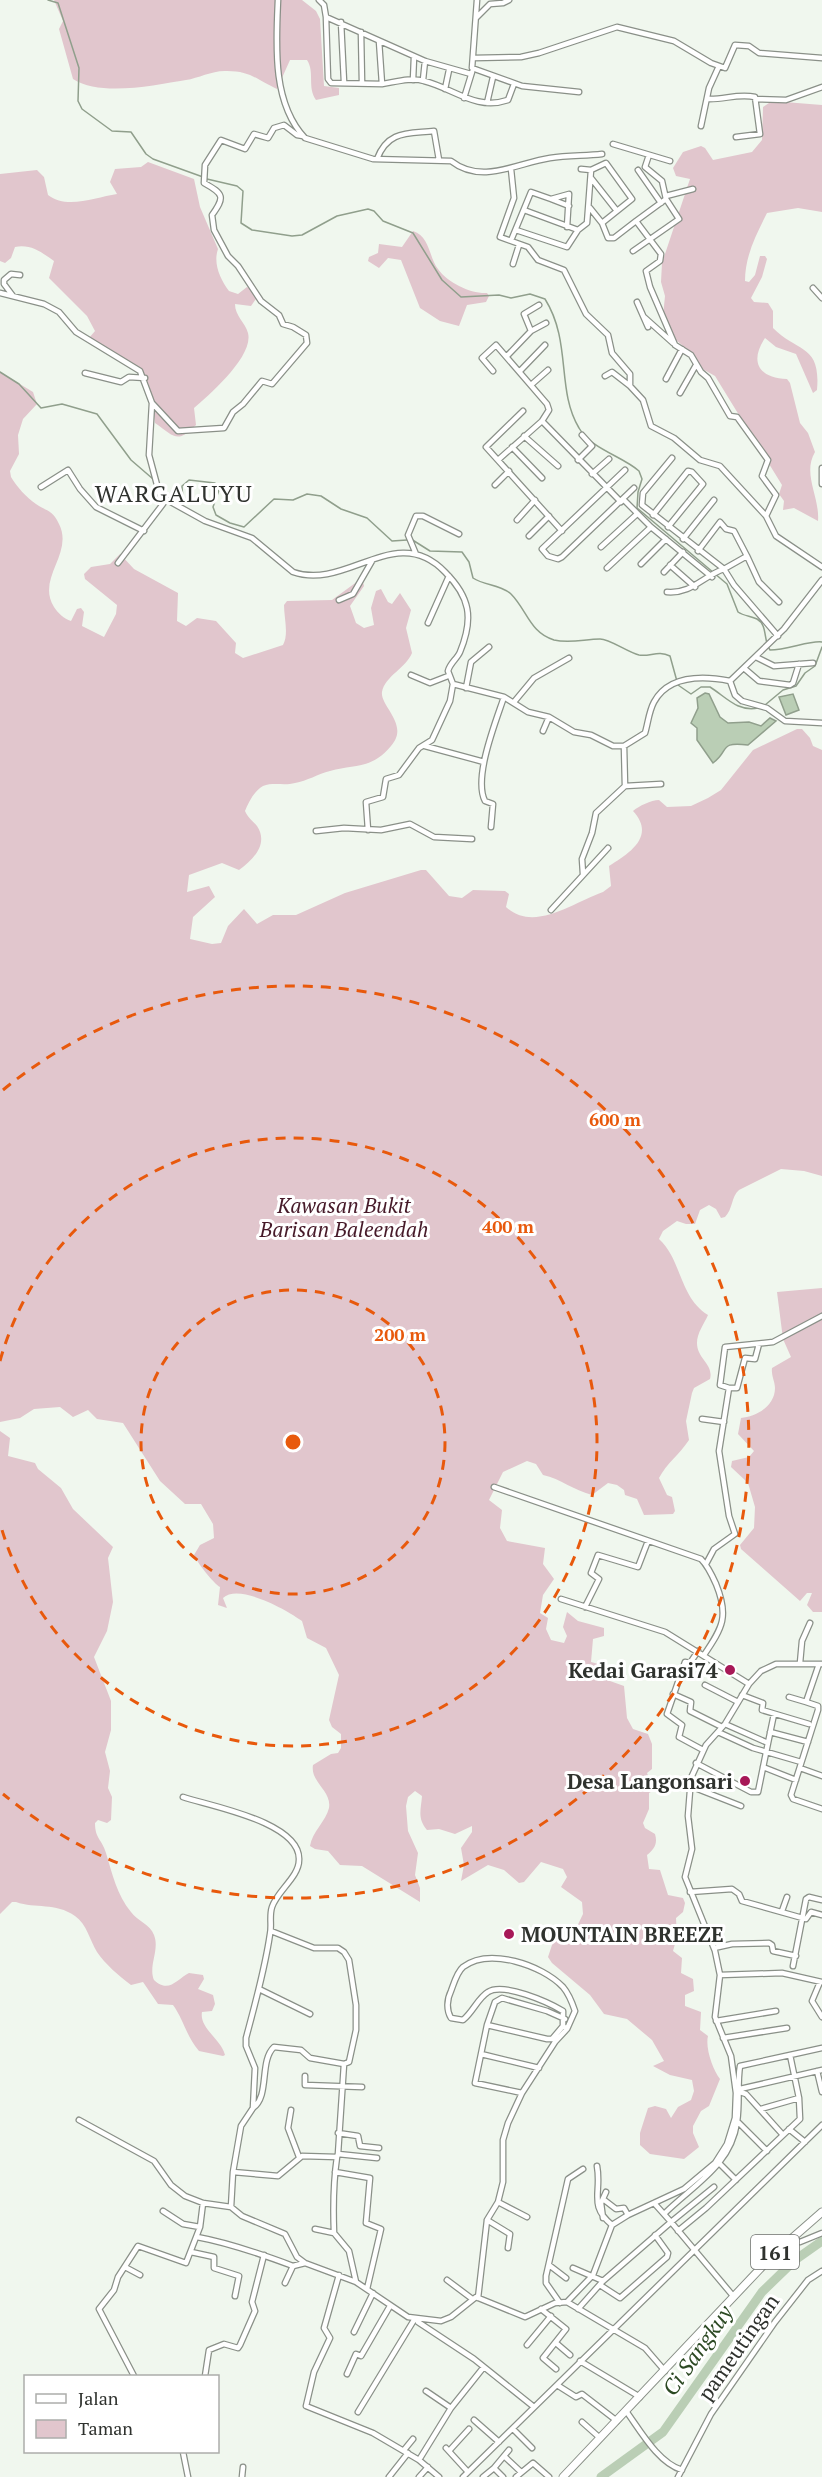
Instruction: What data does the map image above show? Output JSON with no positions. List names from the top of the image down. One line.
{"streets":{"main road":["161"],"street":["pameutingan"]},"districts":["WARGALUYU"],"water":["Ci Sangkuy"],"parks":["Kawasan Bukit Barisan Baleendah"],"places":["Kedai Garasi74","Desa Langonsari","MOUNTAIN BREEZE"],"legend":["Jalan","Taman"],"rings":["600 m","400 m","200 m"]}
